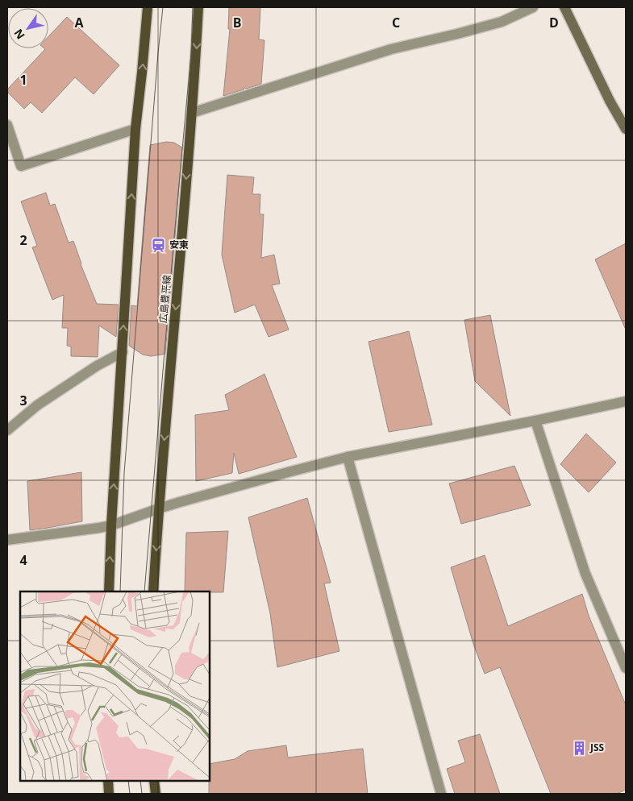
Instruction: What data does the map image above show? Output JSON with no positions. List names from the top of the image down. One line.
{"streets":{"main road":["広島豊平線"]},"places":{"station":["安東"],"building":["JSS"]},"north":"bottom left","grid":{"columns":["A","B","C","D"],"rows":["1","2","3","4"]}}
